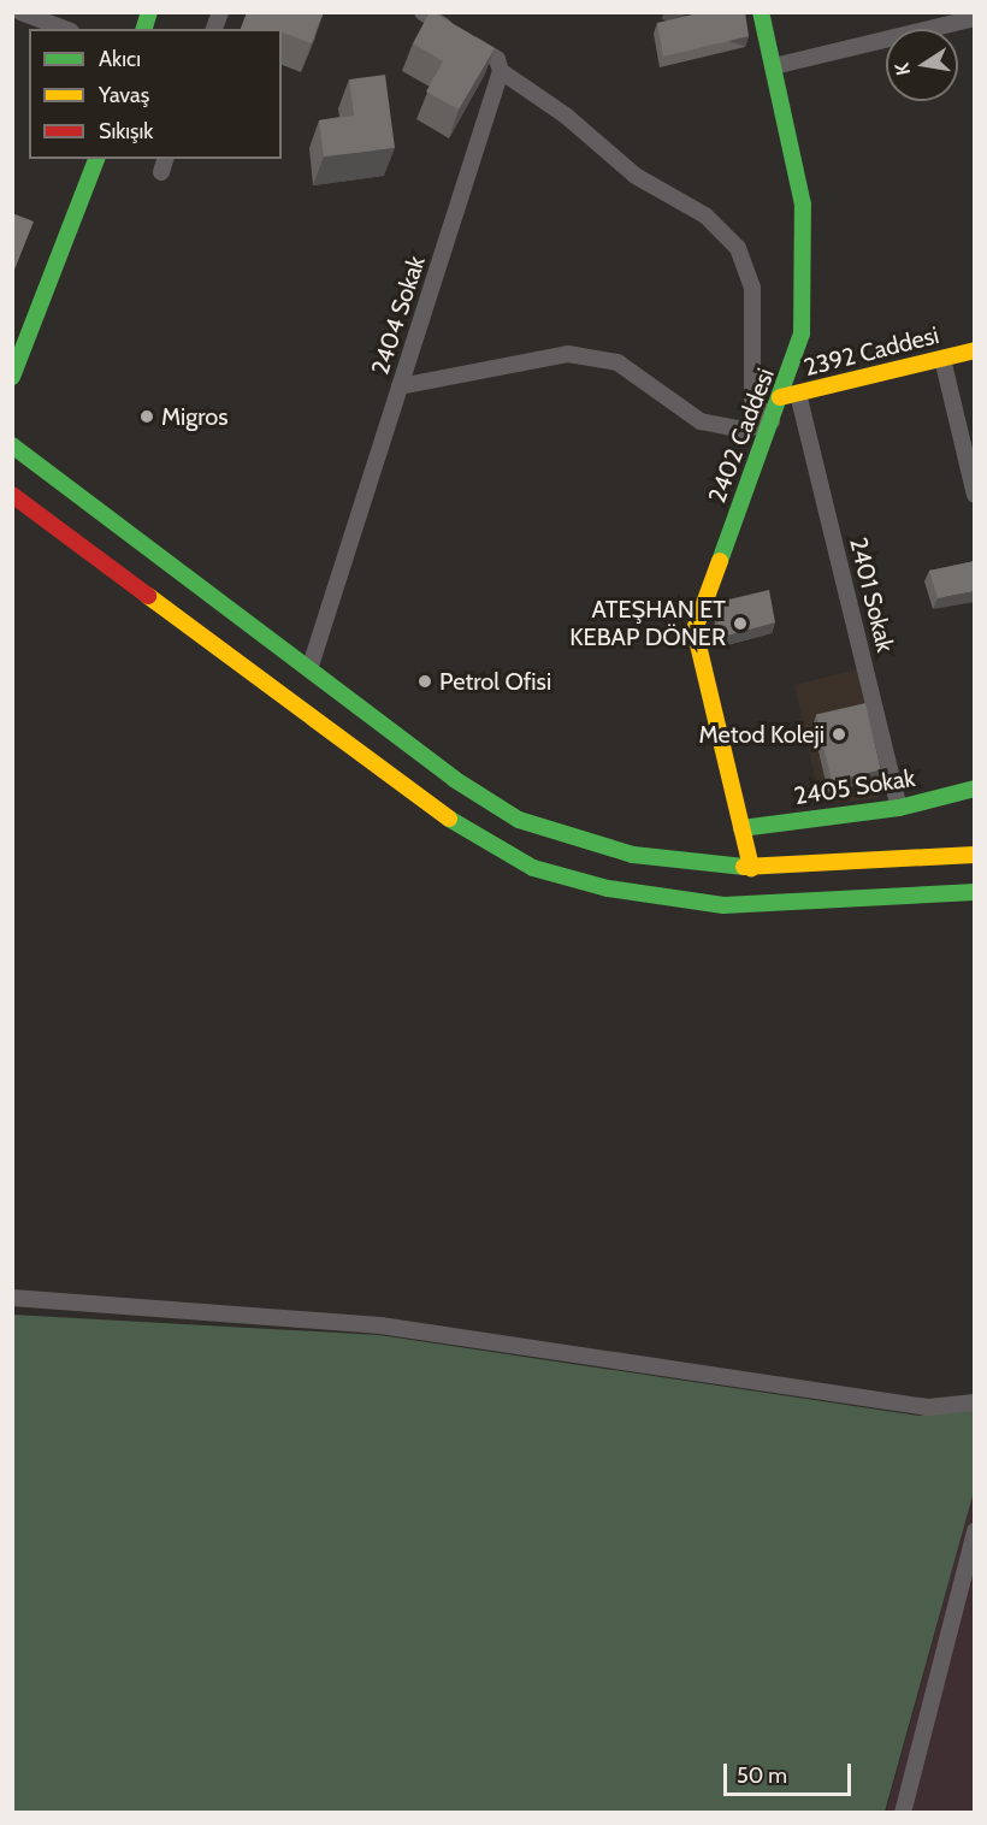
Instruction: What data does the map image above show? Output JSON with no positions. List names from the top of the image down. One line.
{"streets":{"main road":["2392 Caddesi","2402 Caddesi","2405 Sokak"],"street":["2404 Sokak","2401 Sokak"]},"crossings":[["2392 Caddesi","2402 Caddesi"],["2392 Caddesi","2401 Sokak"],["2402 Caddesi","2405 Sokak"],["2401 Sokak","2405 Sokak"]],"places":["Migros","ATEŞHAN ET KEBAP DÖNER","Petrol Ofisi","Metod Koleji"],"legend":["Akıcı","Yavaş","Sıkışık"],"scale_bar":"50 m","north":"left"}
